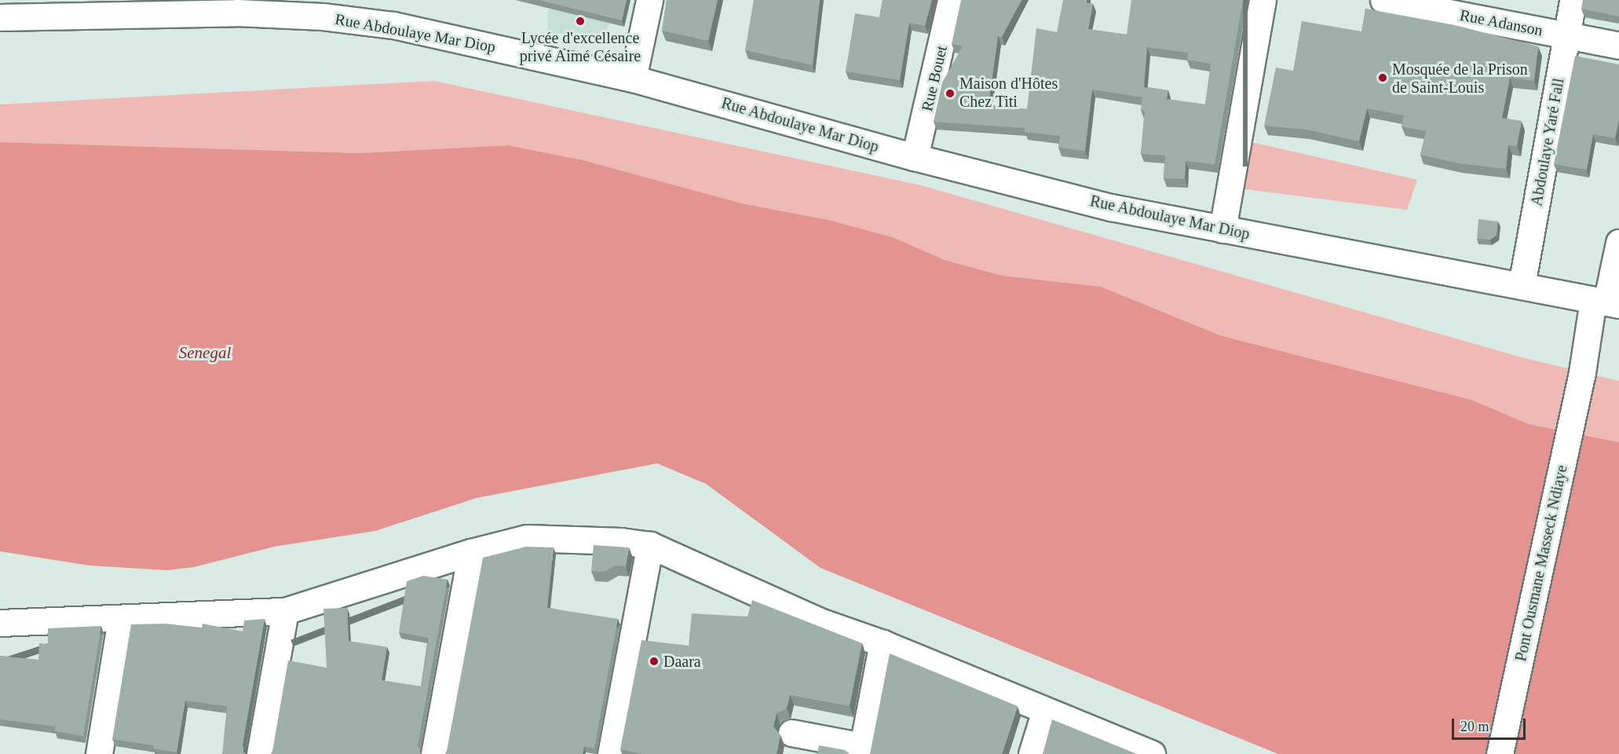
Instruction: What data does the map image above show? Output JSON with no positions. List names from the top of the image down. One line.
{"streets":{"street":["Rue Adanson","Rue Abdoulaye Mar Diop","Rue Bouet","Abdoulaye Yaré Fall","Pont Ousmane Masseck Ndiaye"]},"crossings":[["Rue Adanson","Abdoulaye Yaré Fall"],["Rue Abdoulaye Mar Diop","Rue Bouet"],["Rue Abdoulaye Mar Diop","Abdoulaye Yaré Fall"],["Rue Abdoulaye Mar Diop","Pont Ousmane Masseck Ndiaye"]],"water":["Senegal"],"places":["Lycée d'excellence privé Aimé Césaire","Mosquée de la Prison de Saint-Louis","Maison d'Hôtes Chez Titi","Daara"],"scale_bar":"20 m"}
